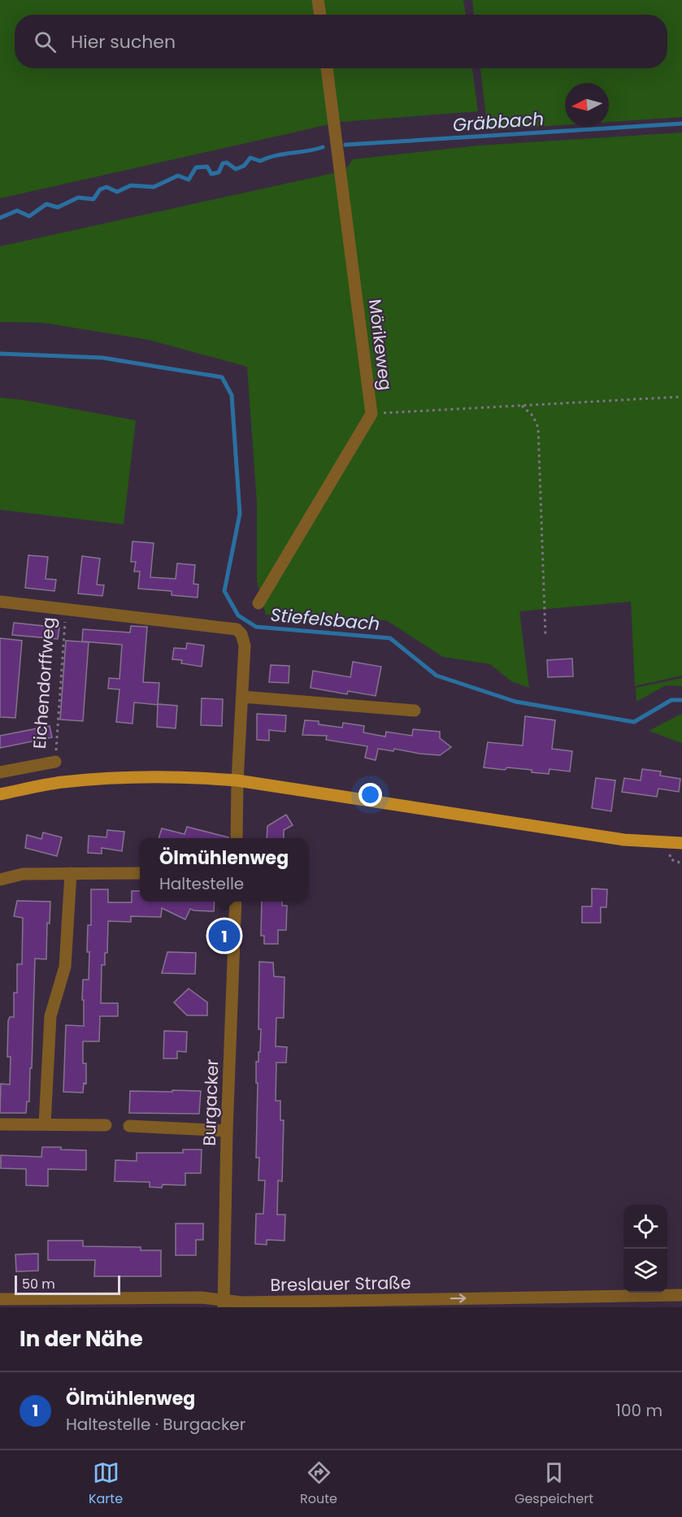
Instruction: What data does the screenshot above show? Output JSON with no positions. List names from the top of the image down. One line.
{"streets":{"street":["Mörikeweg","Eichendorffweg","Burgacker","Breslauer Straße"]},"crossings":[["Burgacker","Breslauer Straße"]],"one_way":["Breslauer Straße"],"water":["Gräbbach","Stiefelsbach"],"scale_bar":"50 m","north":"left","page":{"search":"Hier suchen","popup":["Ölmühlenweg","Haltestelle"],"pins":"1","scale":"50 m","heading":"In der Nähe","list":[{"mark":"1","name":"Ölmühlenweg","note":"Haltestelle · Burgacker","value":"100 m"}],"nav":["Karte","Route","Gespeichert"]}}
